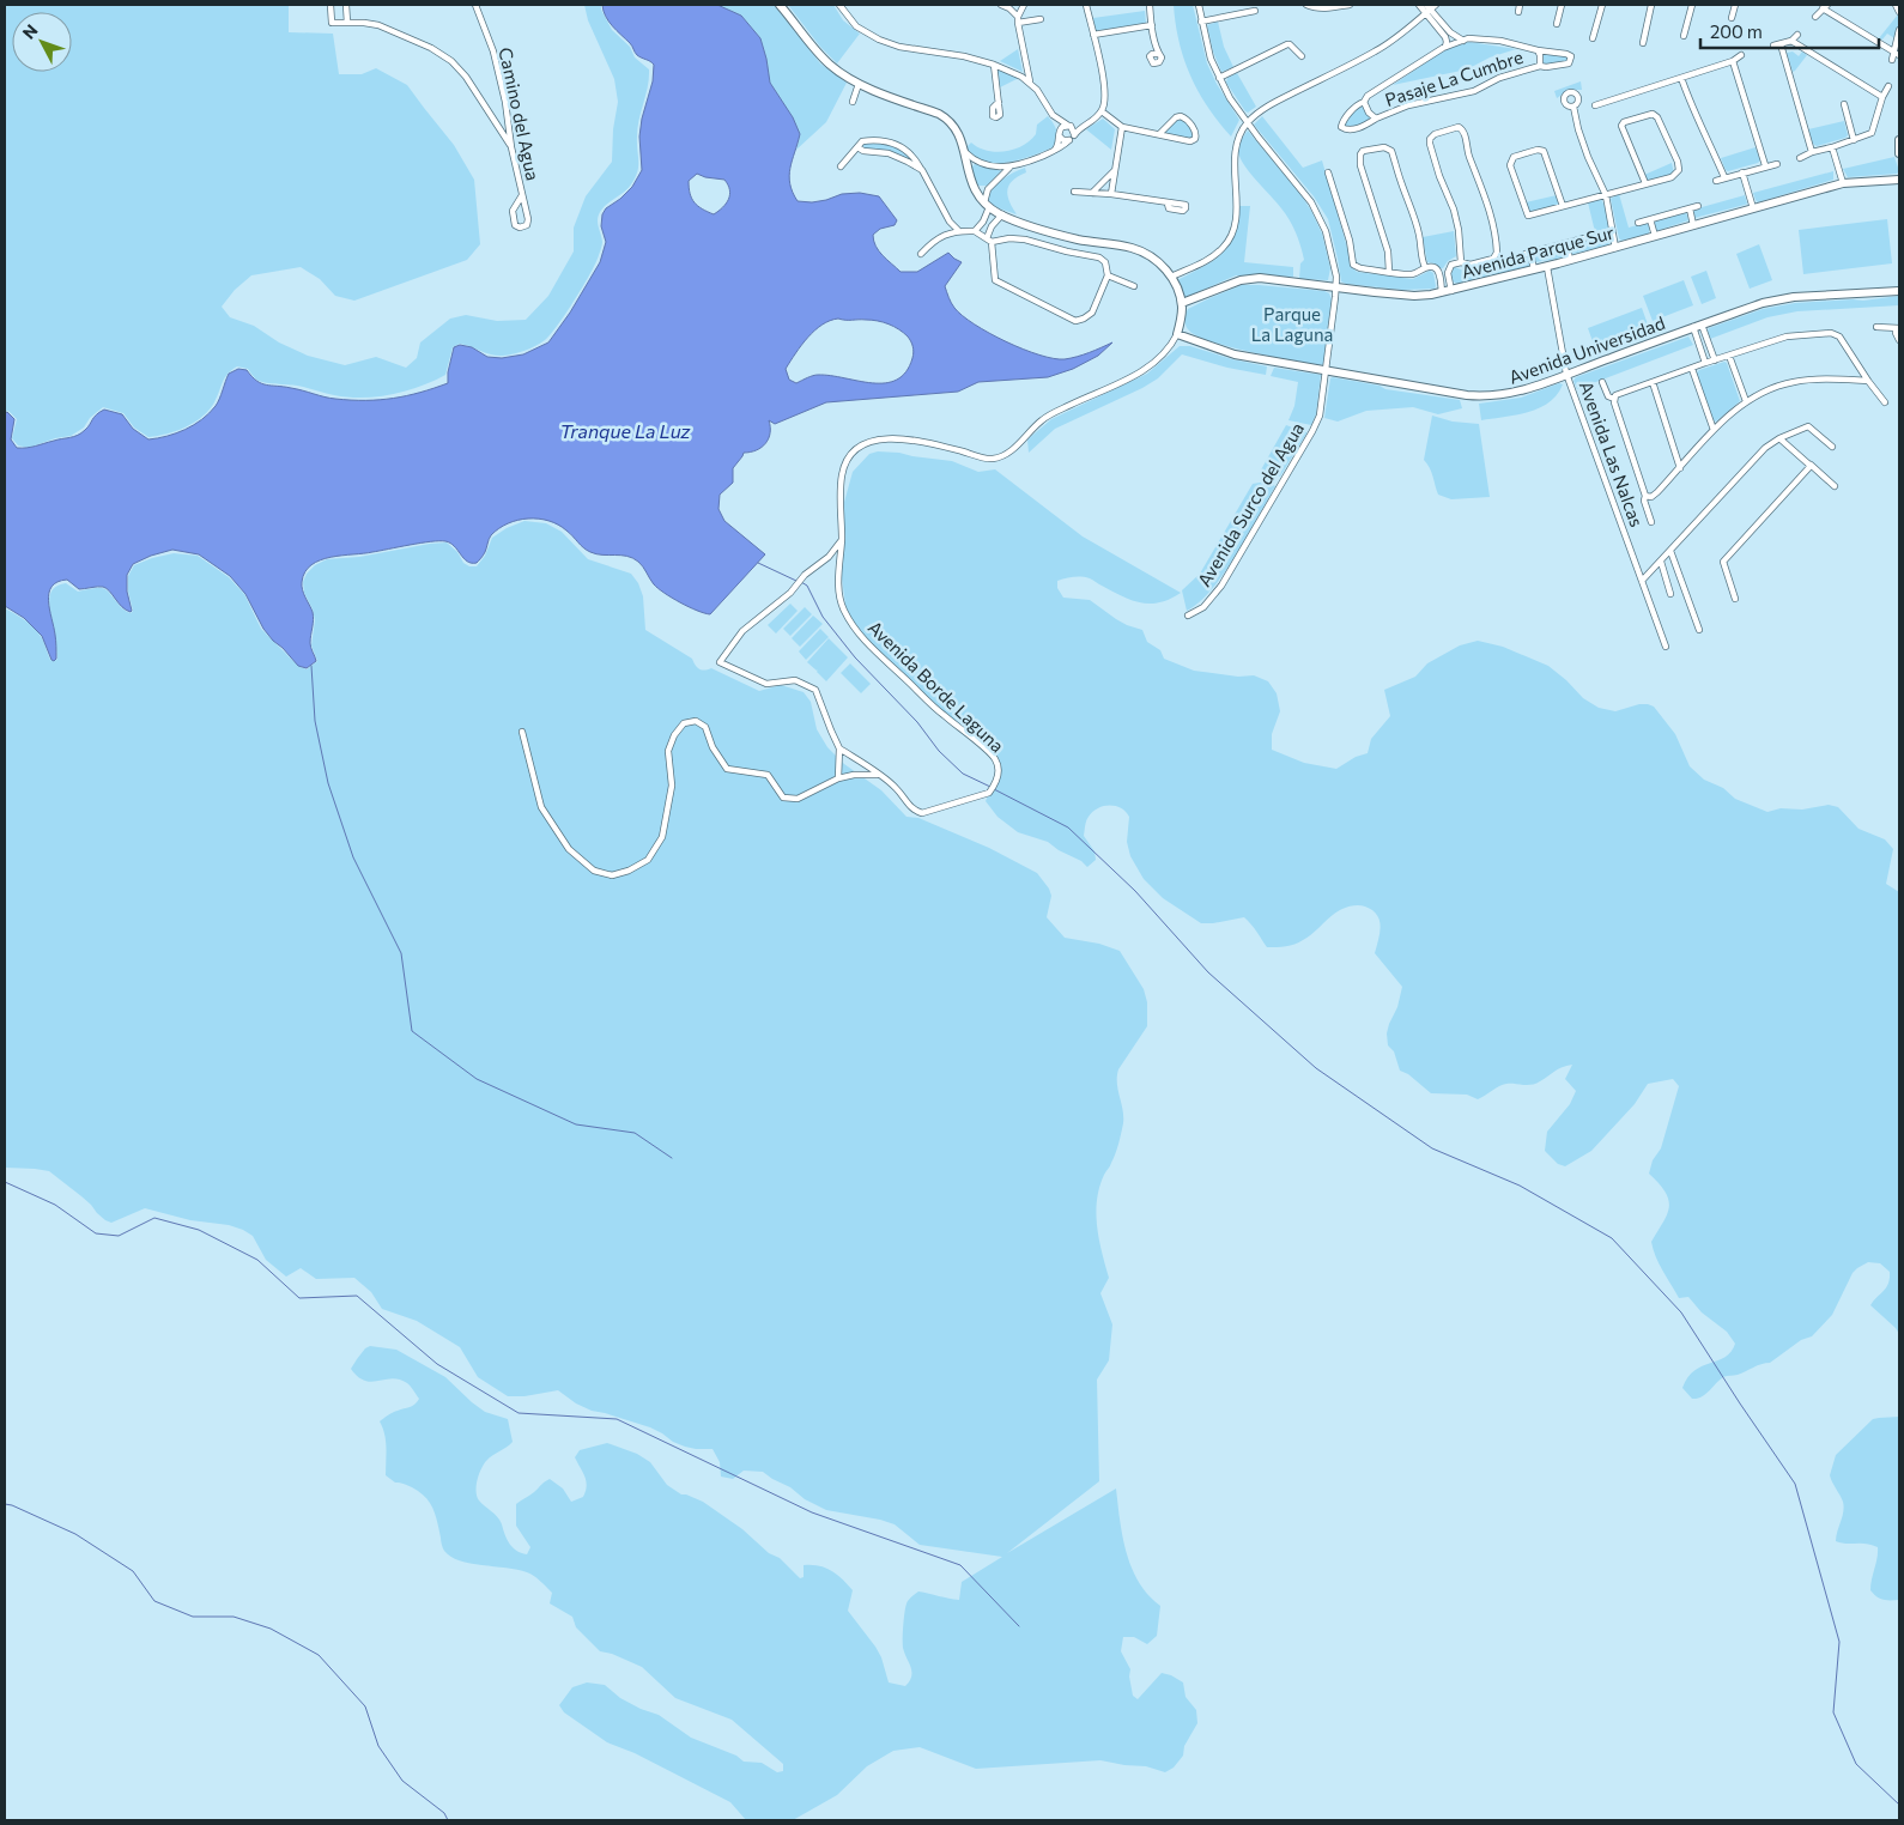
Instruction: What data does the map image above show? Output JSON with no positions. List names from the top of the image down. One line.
{"streets":{"street":["Pasaje La Cumbre","Camino del Agua","Avenida Parque Sur","Avenida Universidad","Avenida Las Nalcas","Avenida Surco del Agua","Avenida Borde Laguna"]},"crossings":[["Avenida Parque Sur","Avenida Las Nalcas"],["Avenida Parque Sur","Avenida Surco del Agua"],["Avenida Parque Sur","Avenida Borde Laguna"],["Avenida Universidad","Avenida Las Nalcas"],["Avenida Universidad","Avenida Surco del Agua"],["Avenida Universidad","Avenida Borde Laguna"]],"water":["Tranque La Luz"],"parks":["Parque La Laguna"],"scale_bar":"200 m","north":"top left"}
